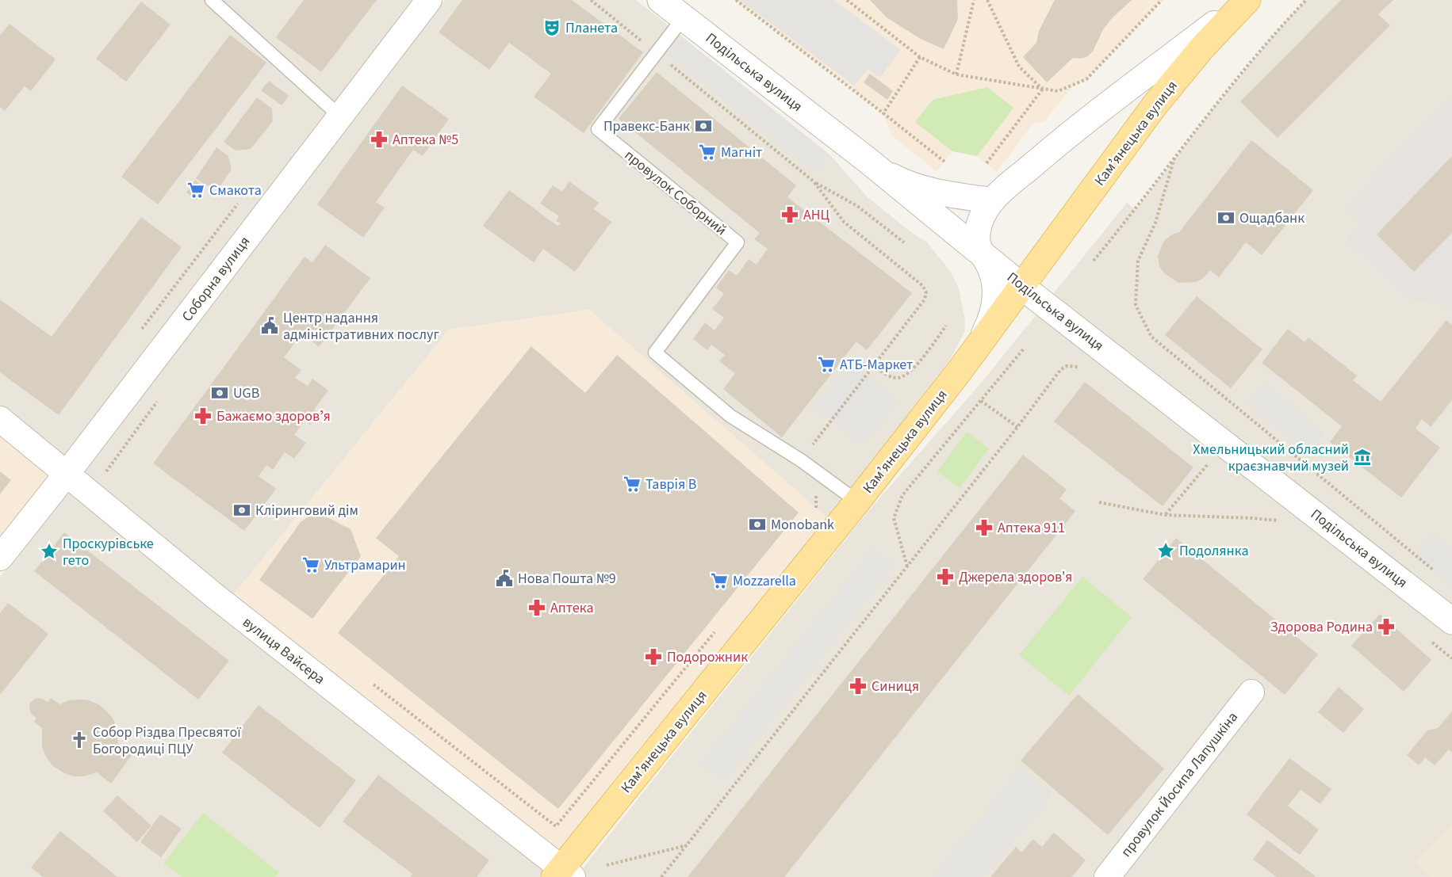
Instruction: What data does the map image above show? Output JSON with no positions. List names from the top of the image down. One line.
{"streets":{"main road":["Камʼянецька вулиця"],"street":["Подільська вулиця","Соборна вулиця","вулиця Вайсера","провулок Йосипа Лапушкіна"],"lane":["провулок Соборний"]},"crossings":[["Подільська вулиця","Камʼянецька вулиця"],["Подільська вулиця","провулок Соборний"],["Камʼянецька вулиця","провулок Соборний"],["Камʼянецька вулиця","вулиця Вайсера"],["Соборна вулиця","вулиця Вайсера"]],"places":{"theatre":["Планета"],"bank":["Правекс-Банк","Ощадбанк","UGB","Кліринговий дім","Monobank"],"pharmacy":["Аптека №5","АНЦ","Бажаємо здоровʼя","Аптека 911","Джерела здоров'я","Аптека","Здорова Родина","Подорожник","Синиця"],"supermarket":["Магніт","Смакота","АТБ-Маркет","Таврія В","Ультрамарин","Mozzarella"],"public building":["Центр надання адміністративних послуг","Нова Пошта №9"],"museum":["Хмельницький обласний краєзнавчий музей"],"place":["Подолянка","Проскурівське гето"],"church":["Собор Різдва Пресвятої Богородиці ПЦУ"]}}
